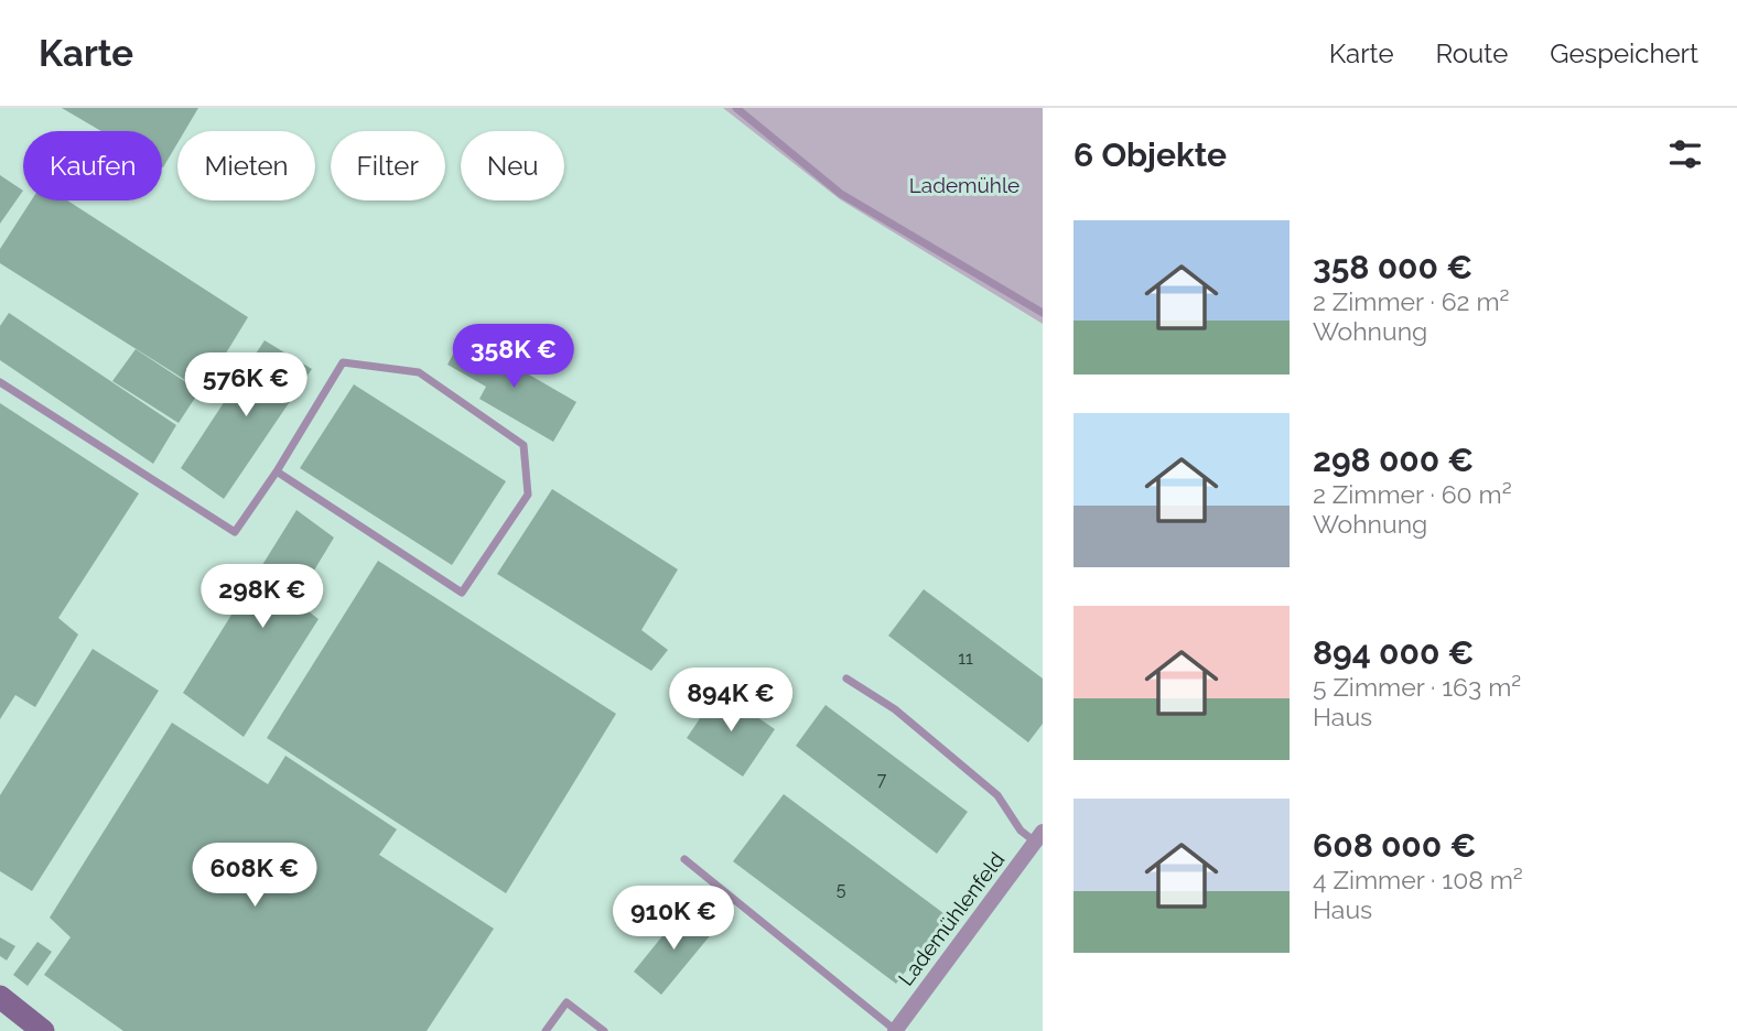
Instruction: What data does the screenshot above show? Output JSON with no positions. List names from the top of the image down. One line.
{"streets":{"street":["Lademühlenfeld"]},"parks":["Lademühle"],"house_numbers":["11","7","5"],"page":{"header":"Karte","nav":["Karte","Route","Gespeichert"],"heading":"6 Objekte","chip":["Kaufen","Mieten","Filter","Neu"],"list":[{"name":"358 000 €","note":"2 Zimmer · 62 m² · Wohnung"},{"name":"298 000 €","note":"2 Zimmer · 60 m² · Wohnung"},{"name":"894 000 €","note":"5 Zimmer · 163 m² · Haus"},{"name":"608 000 €","note":"4 Zimmer · 108 m² · Haus"}],"price":["358K €","576K €","298K €","894K €","608K €","910K €"]}}
